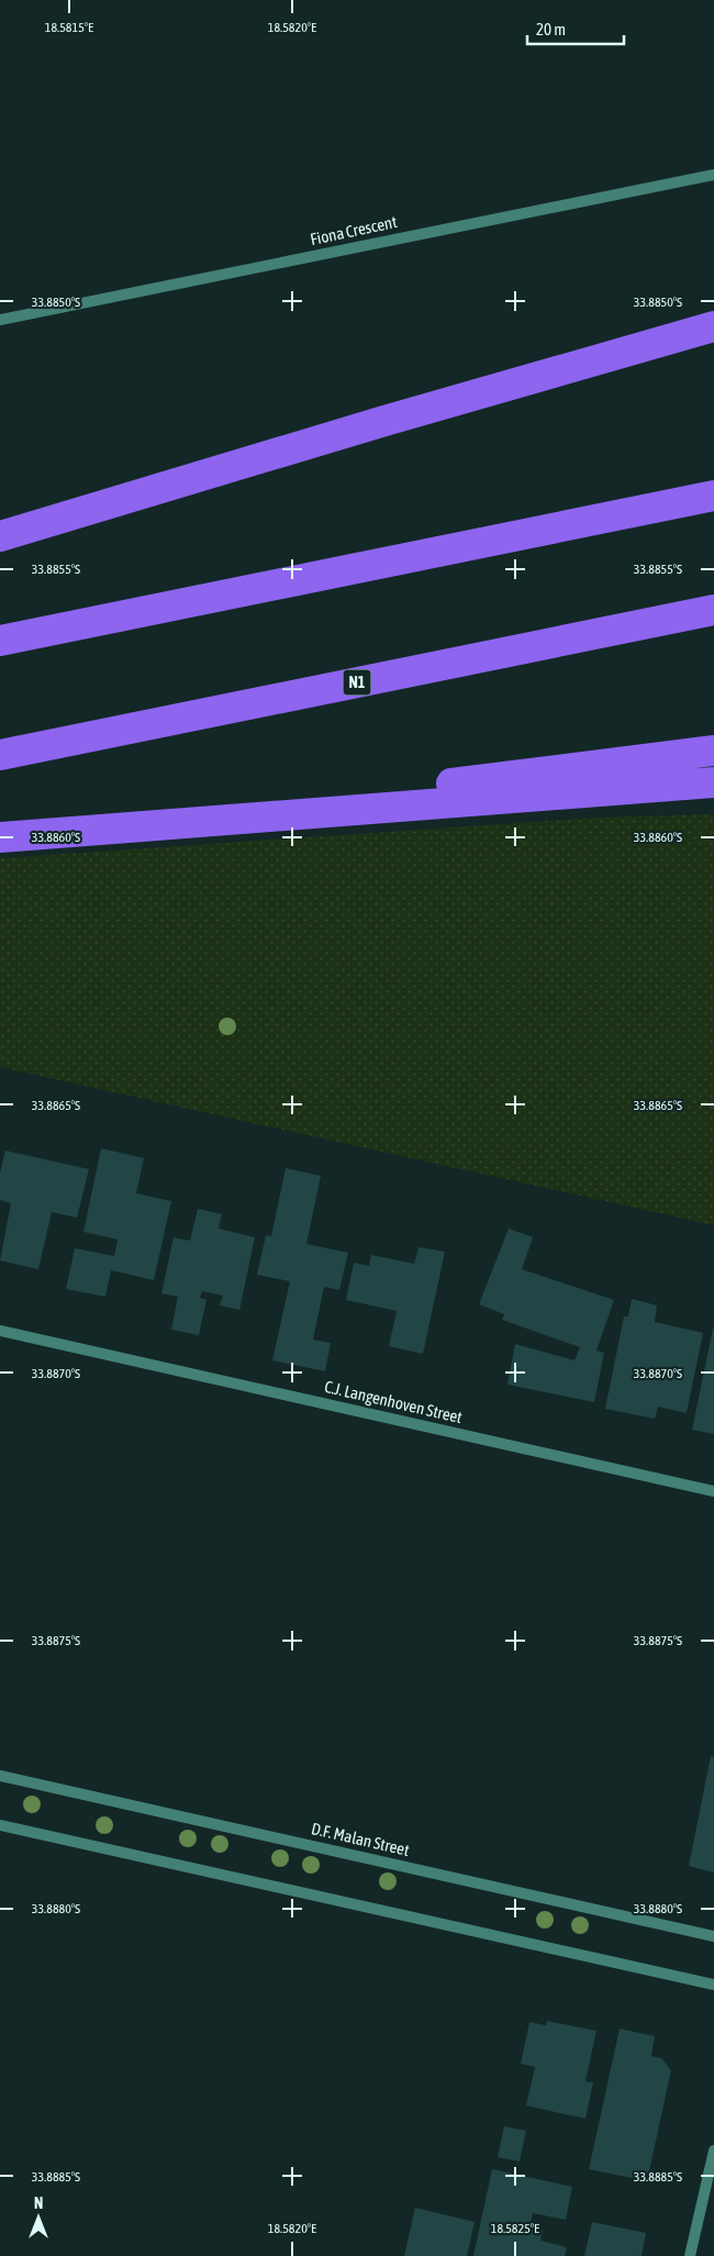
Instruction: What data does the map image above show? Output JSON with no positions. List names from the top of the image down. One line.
{"streets":{"highway":["N1"],"street":["Fiona Crescent","C.J. Langenhoven Street","D.F. Malan Street"]},"scale_bar":"20 m","north":"top","coordinates":["18.5815°E","18.5820°E","33.8850°S","33.8855°S","33.8860°S","33.8865°S","33.8870°S","33.8875°S","33.8880°S","33.8885°S","18.5825°E"]}
